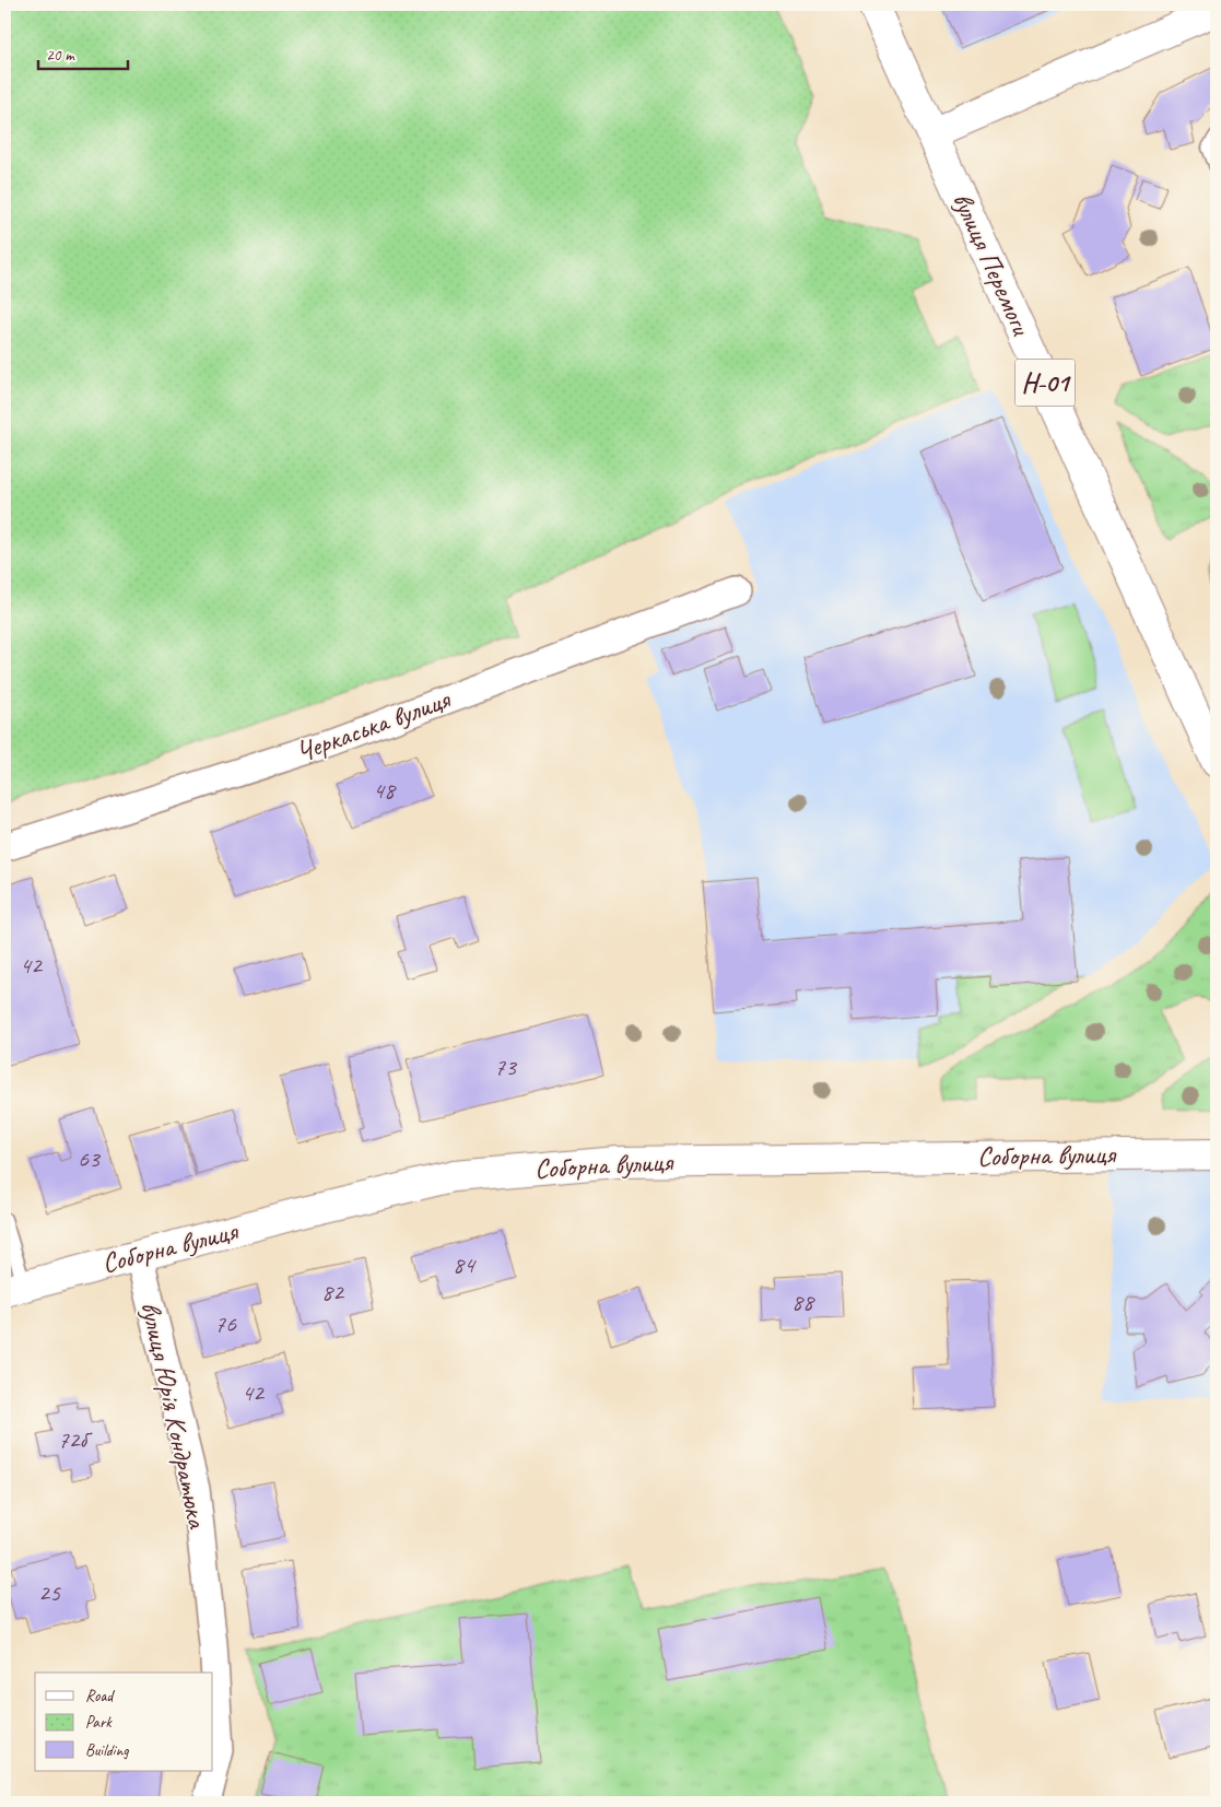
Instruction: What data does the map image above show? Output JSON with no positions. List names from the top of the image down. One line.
{"streets":{"main road":["вулиця Перемоги","Н-01","Соборна вулиця"],"street":["Черкаська вулиця","вулиця Юрія Кондратюка"]},"crossings":[["Соборна вулиця","вулиця Юрія Кондратюка"]],"house_numbers":["48","42","73","63","84","82","88","76","42","72б","25"],"legend":["Road","Park","Building"],"scale_bar":"20 m"}
